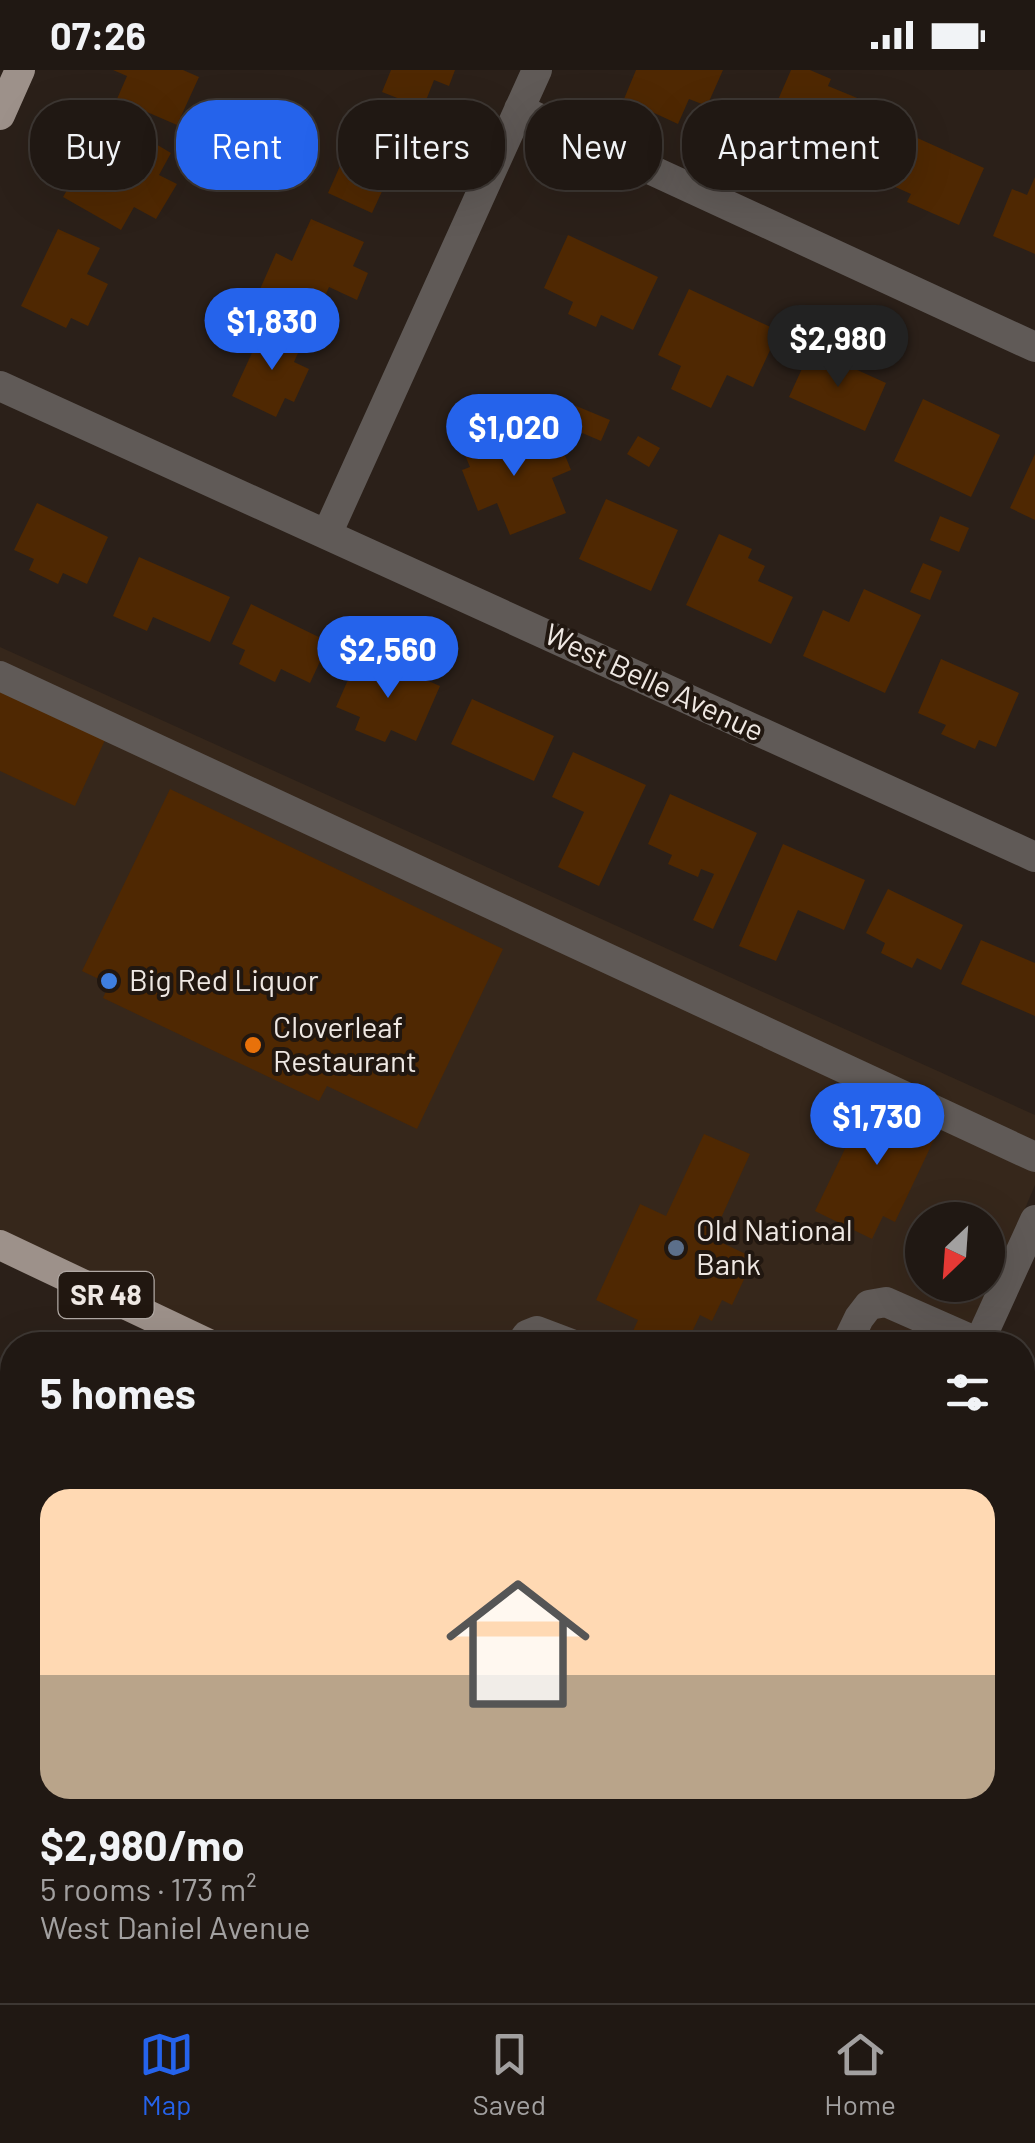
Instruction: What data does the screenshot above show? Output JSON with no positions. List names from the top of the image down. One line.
{"streets":{"main road":["SR 48"],"street":["West Belle Avenue"]},"places":["Big Red Liquor","Cloverleaf Restaurant","Old National Bank"],"north":"bottom left","page":{"status":"07:26","chip":["Buy","Rent","Filters","New","Apartment"],"price":["$1,830","$2,980","$1,020","$2,560","$1,730"],"heading":"5 homes","list":[{"name":"$2,980/mo","note":"5 rooms · 173 m² · West Daniel Avenue"}],"tabs":["Map","Saved","Home"]}}
